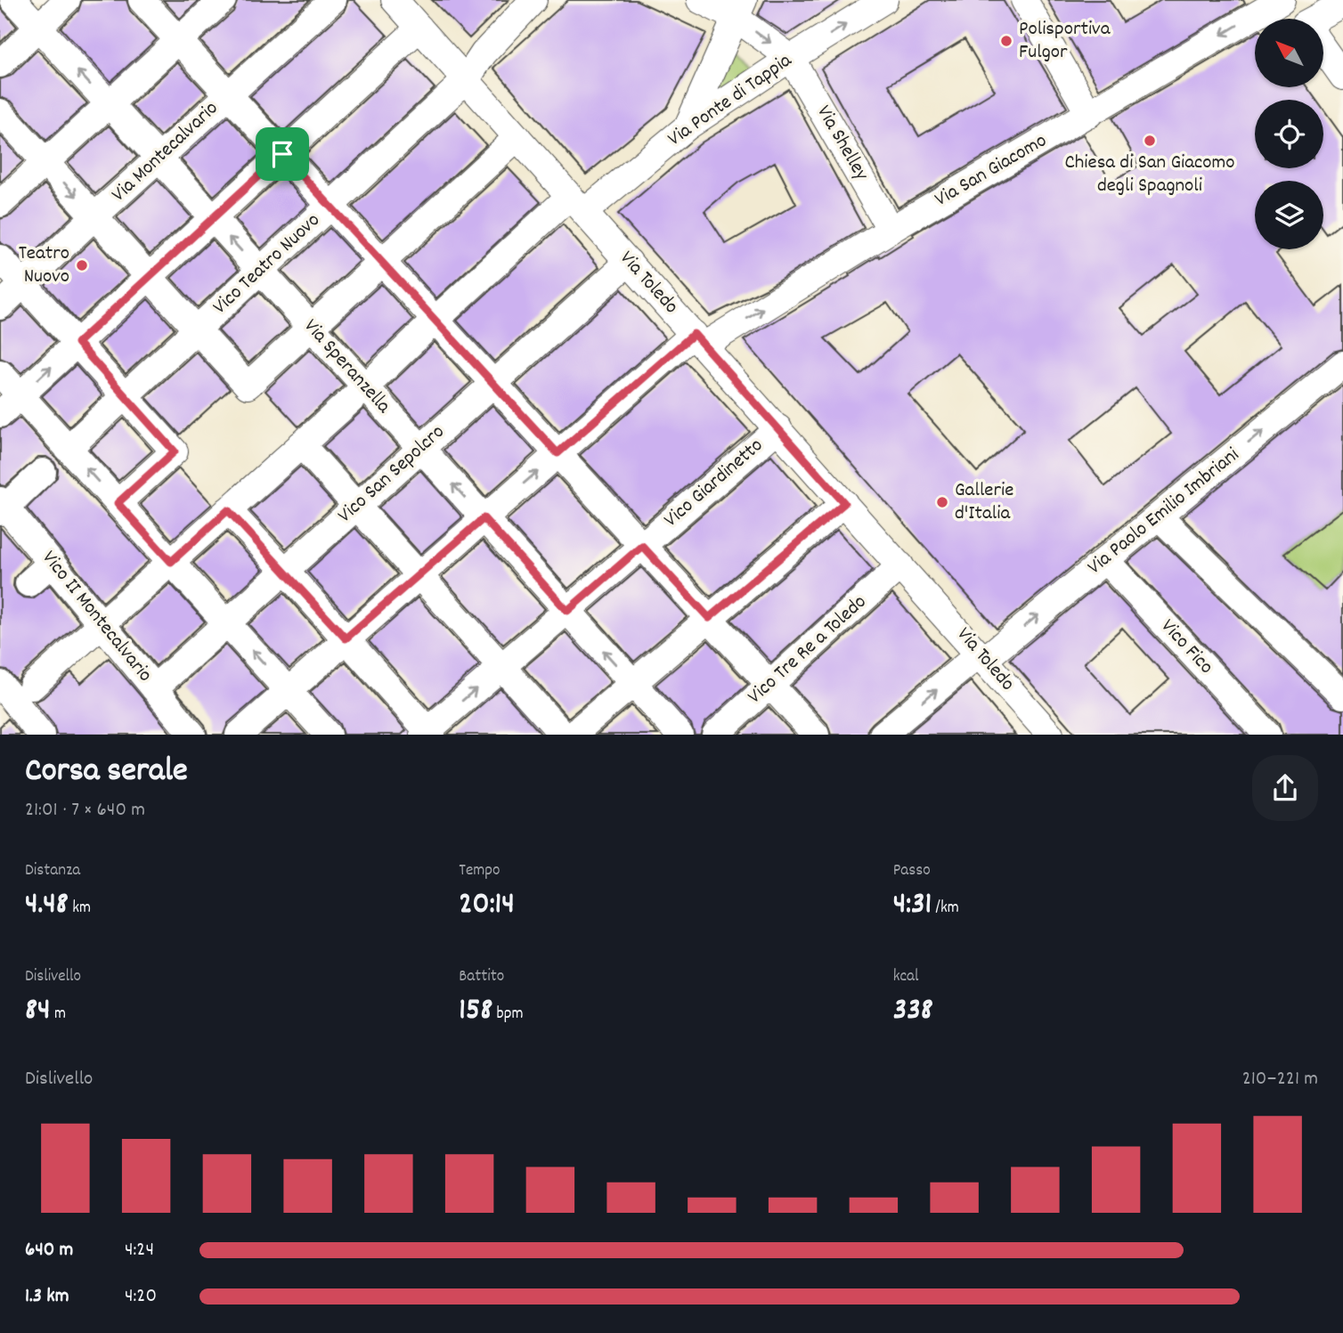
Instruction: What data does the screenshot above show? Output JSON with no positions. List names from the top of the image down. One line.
{"streets":{"street":["Via Ponte di Tappia","Via Shelley","Via Montecalvario","Via San Giacomo","Vico Teatro Nuovo","Via Toledo","Via Speranzella","Vico San Sepolcro","Vico Giardinetto","Via Paolo Emilio Imbriani","Vico II Montecalvario","Vico Fico","Vico Tre Re a Toledo"]},"crossings":[["Via Ponte di Tappia","Via Shelley"],["Via Ponte di Tappia","Via Toledo"],["Via Ponte di Tappia","Via Speranzella"],["Via Ponte di Tappia","Vico II Montecalvario"],["Via Shelley","Via San Giacomo"],["Via Montecalvario","Via Speranzella"],["Via San Giacomo","Via Toledo"],["Via San Giacomo","Via Speranzella"],["Vico Teatro Nuovo","Via Toledo"],["Vico Teatro Nuovo","Via Speranzella"],["Via Toledo","Vico San Sepolcro"],["Via Toledo","Vico Giardinetto"],["Via Toledo","Via Paolo Emilio Imbriani"],["Via Toledo","Vico Tre Re a Toledo"],["Via Speranzella","Vico San Sepolcro"],["Via Speranzella","Vico Giardinetto"],["Vico San Sepolcro","Vico II Montecalvario"],["Via Paolo Emilio Imbriani","Vico Fico"]],"one_way":["Via Paolo Emilio Imbriani"],"places":["Polisportiva Fulgor","Chiesa di San Giacomo degli Spagnoli","Teatro Nuovo","Gallerie d'Italia"],"north":"top left","page":{"heading":["Corsa serale","21:01 · 7 × 640 m"],"stats":[["Distanza","4.48 km"],["Tempo","20:14"],["Passo","4:31 /km"],["Dislivello","84 m"],["Battito","158 bpm"],["kcal","338"]],"chart":["Dislivello","210–221 m"],"list":[{"name":"640 m","note":"4:24"},{"name":"1.3 km","note":"4:20"}]}}
